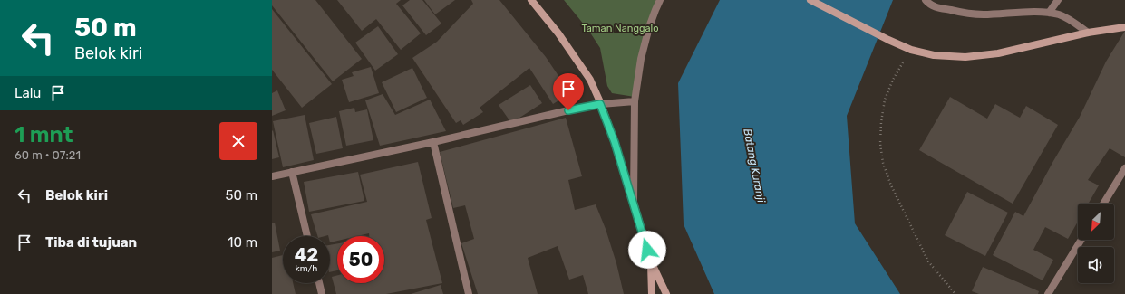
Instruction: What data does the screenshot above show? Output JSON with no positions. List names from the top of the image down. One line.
{"water":["Batang Kuranji"],"parks":["Taman Nanggalo"],"north":"bottom left","page":{"turn":["50 m","Belok kiri"],"then":"Lalu","heading":["1 mnt","60 m · 07:21"],"list":[{"name":"Belok kiri","value":"50 m"},{"name":"Tiba di tujuan","value":"10 m"}],"speed":"42 km/h","limit":"50"}}
